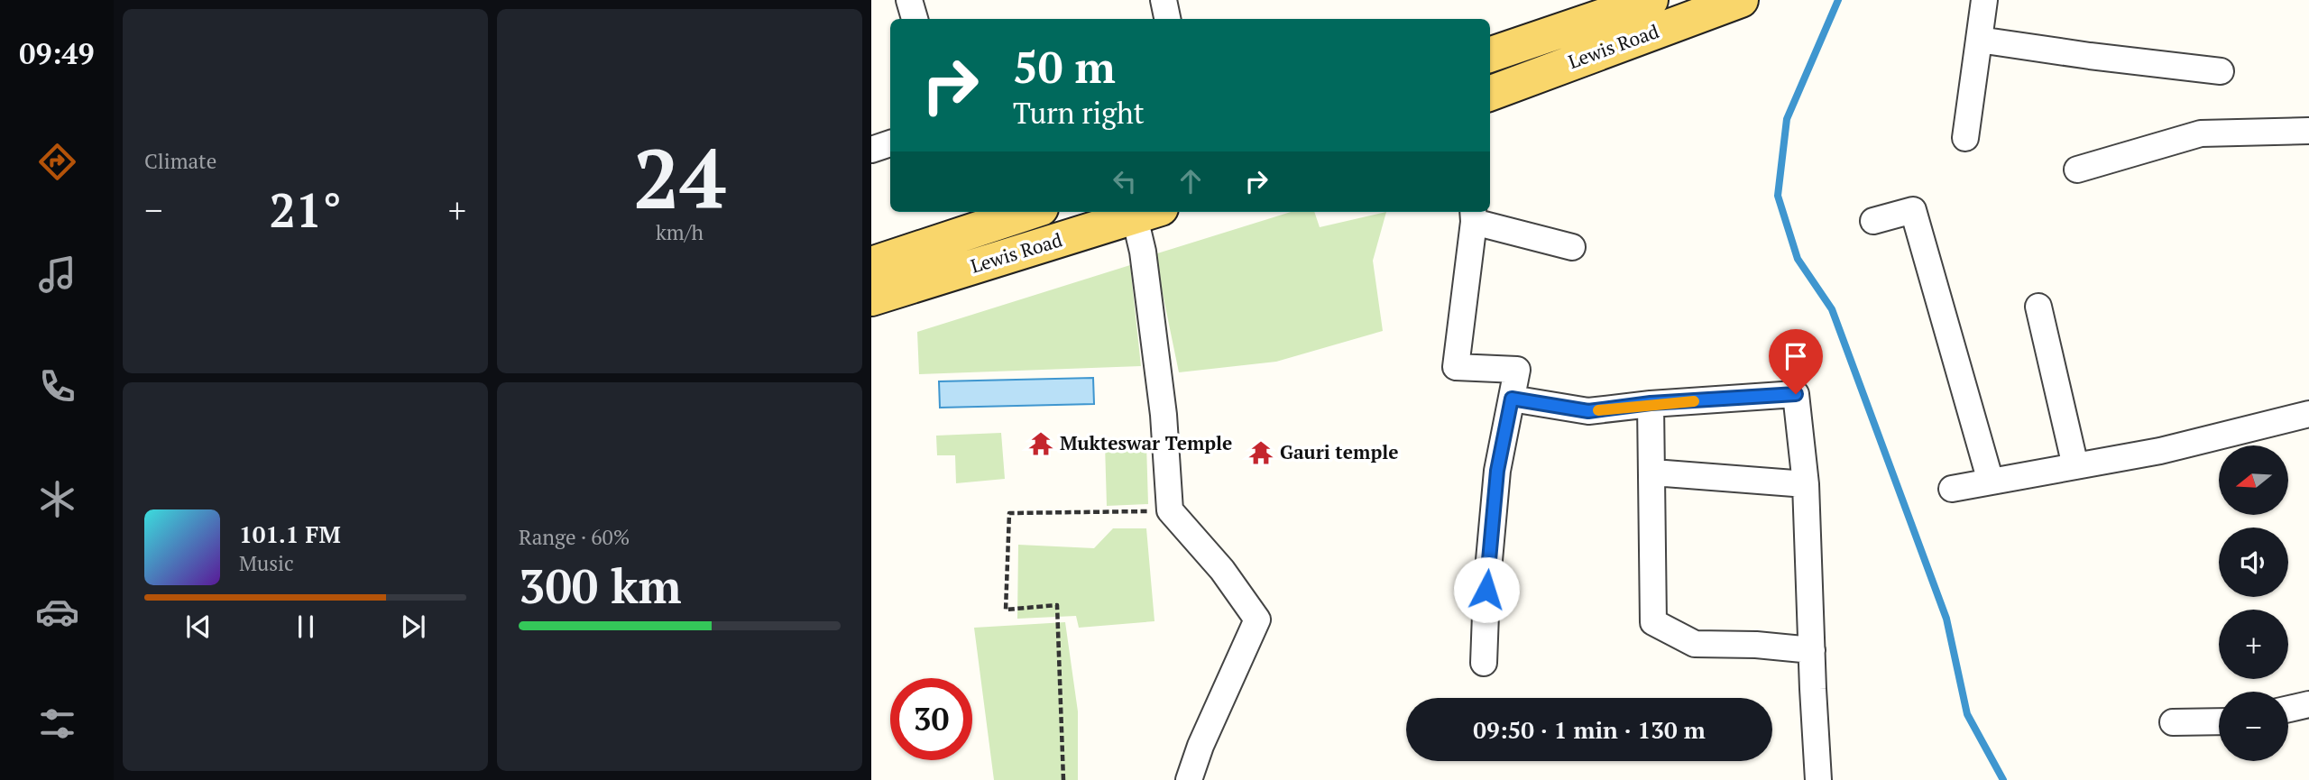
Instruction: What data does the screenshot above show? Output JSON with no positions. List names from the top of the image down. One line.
{"streets":{"main road":["Lewis Road"]},"places":{"temple":["Mukteswar Temple","Gauri temple"]},"north":"left","page":{"tabs":"09:49","tile":["Climate",["24","km/h"],["Range · 60%","300 km"]],"turn":["50 m","Turn right"],"heat":["−","21°","+"],"map_buttons":["+","−"],"song":["101.1 FM","Music"],"limit":"30","trip":"09:50 · 1 min · 130 m"}}
